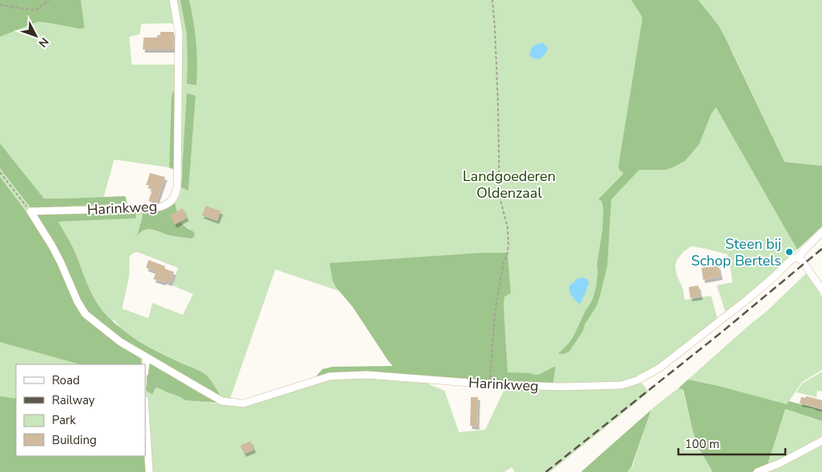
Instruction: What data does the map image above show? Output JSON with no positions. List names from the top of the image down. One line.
{"streets":{"street":["Harinkweg"]},"parks":["Landgoederen Oldenzaal"],"places":["Steen bij Schop Bertels"],"legend":["Road","Railway","Park","Building"],"scale_bar":"100 m","north":"bottom right"}
